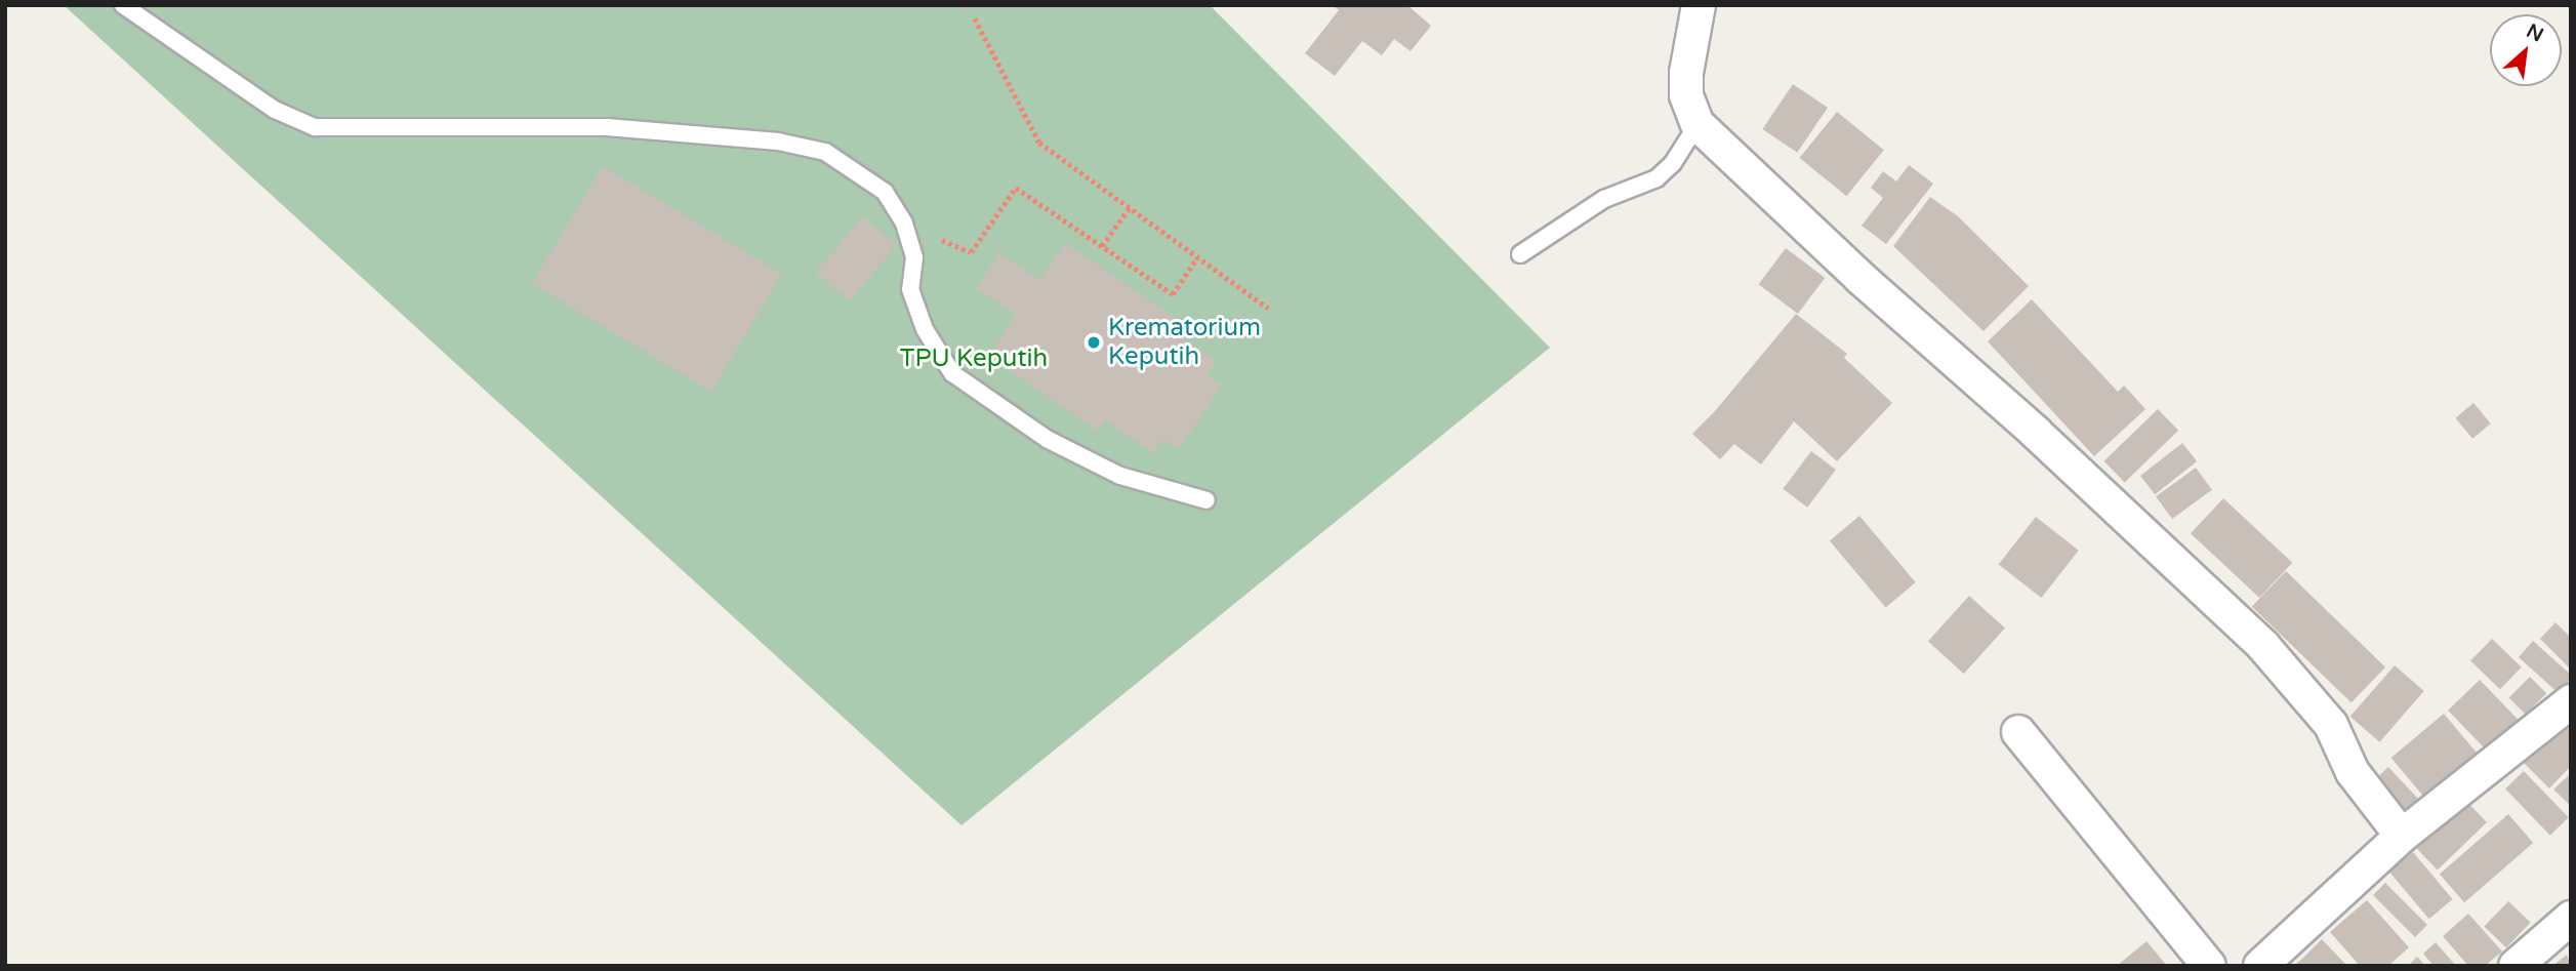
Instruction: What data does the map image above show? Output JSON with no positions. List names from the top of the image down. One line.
{"parks":["TPU Keputih"],"places":["Krematorium Keputih"],"north":"top right"}
